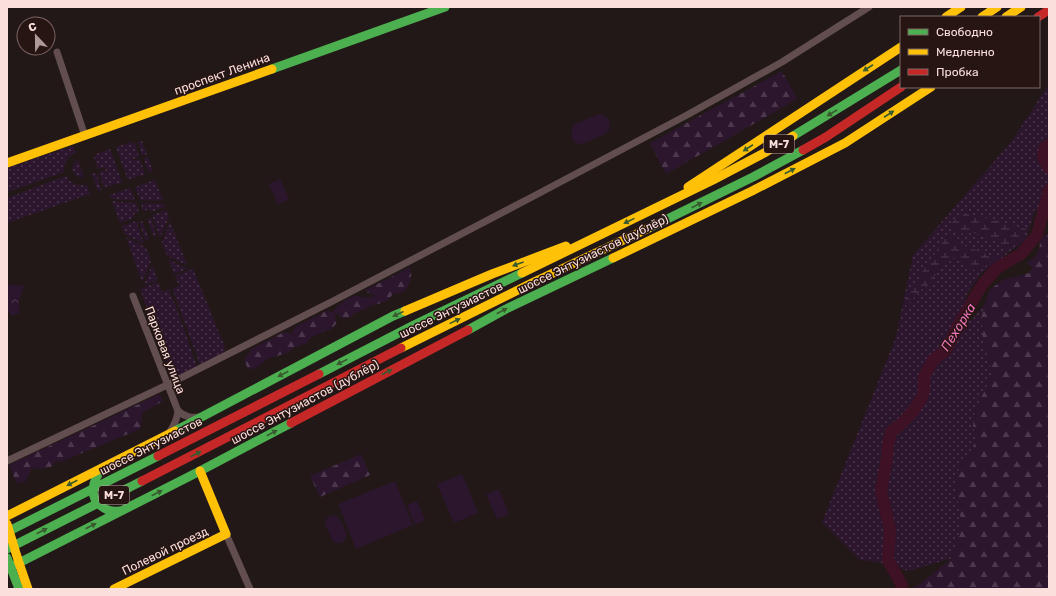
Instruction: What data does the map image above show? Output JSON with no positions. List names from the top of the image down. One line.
{"streets":{"main road":["проспект Ленина","М-7","шоссе Энтузиастов (дублёр)","шоссе Энтузиастов","Полевой проезд"],"street":["Парковая улица"]},"crossings":[["шоссе Энтузиастов (дублёр)","шоссе Энтузиастов"],["шоссе Энтузиастов (дублёр)","Парковая улица"]],"water":["Пехорка"],"legend":["Свободно","Медленно","Пробка"],"north":"top"}
